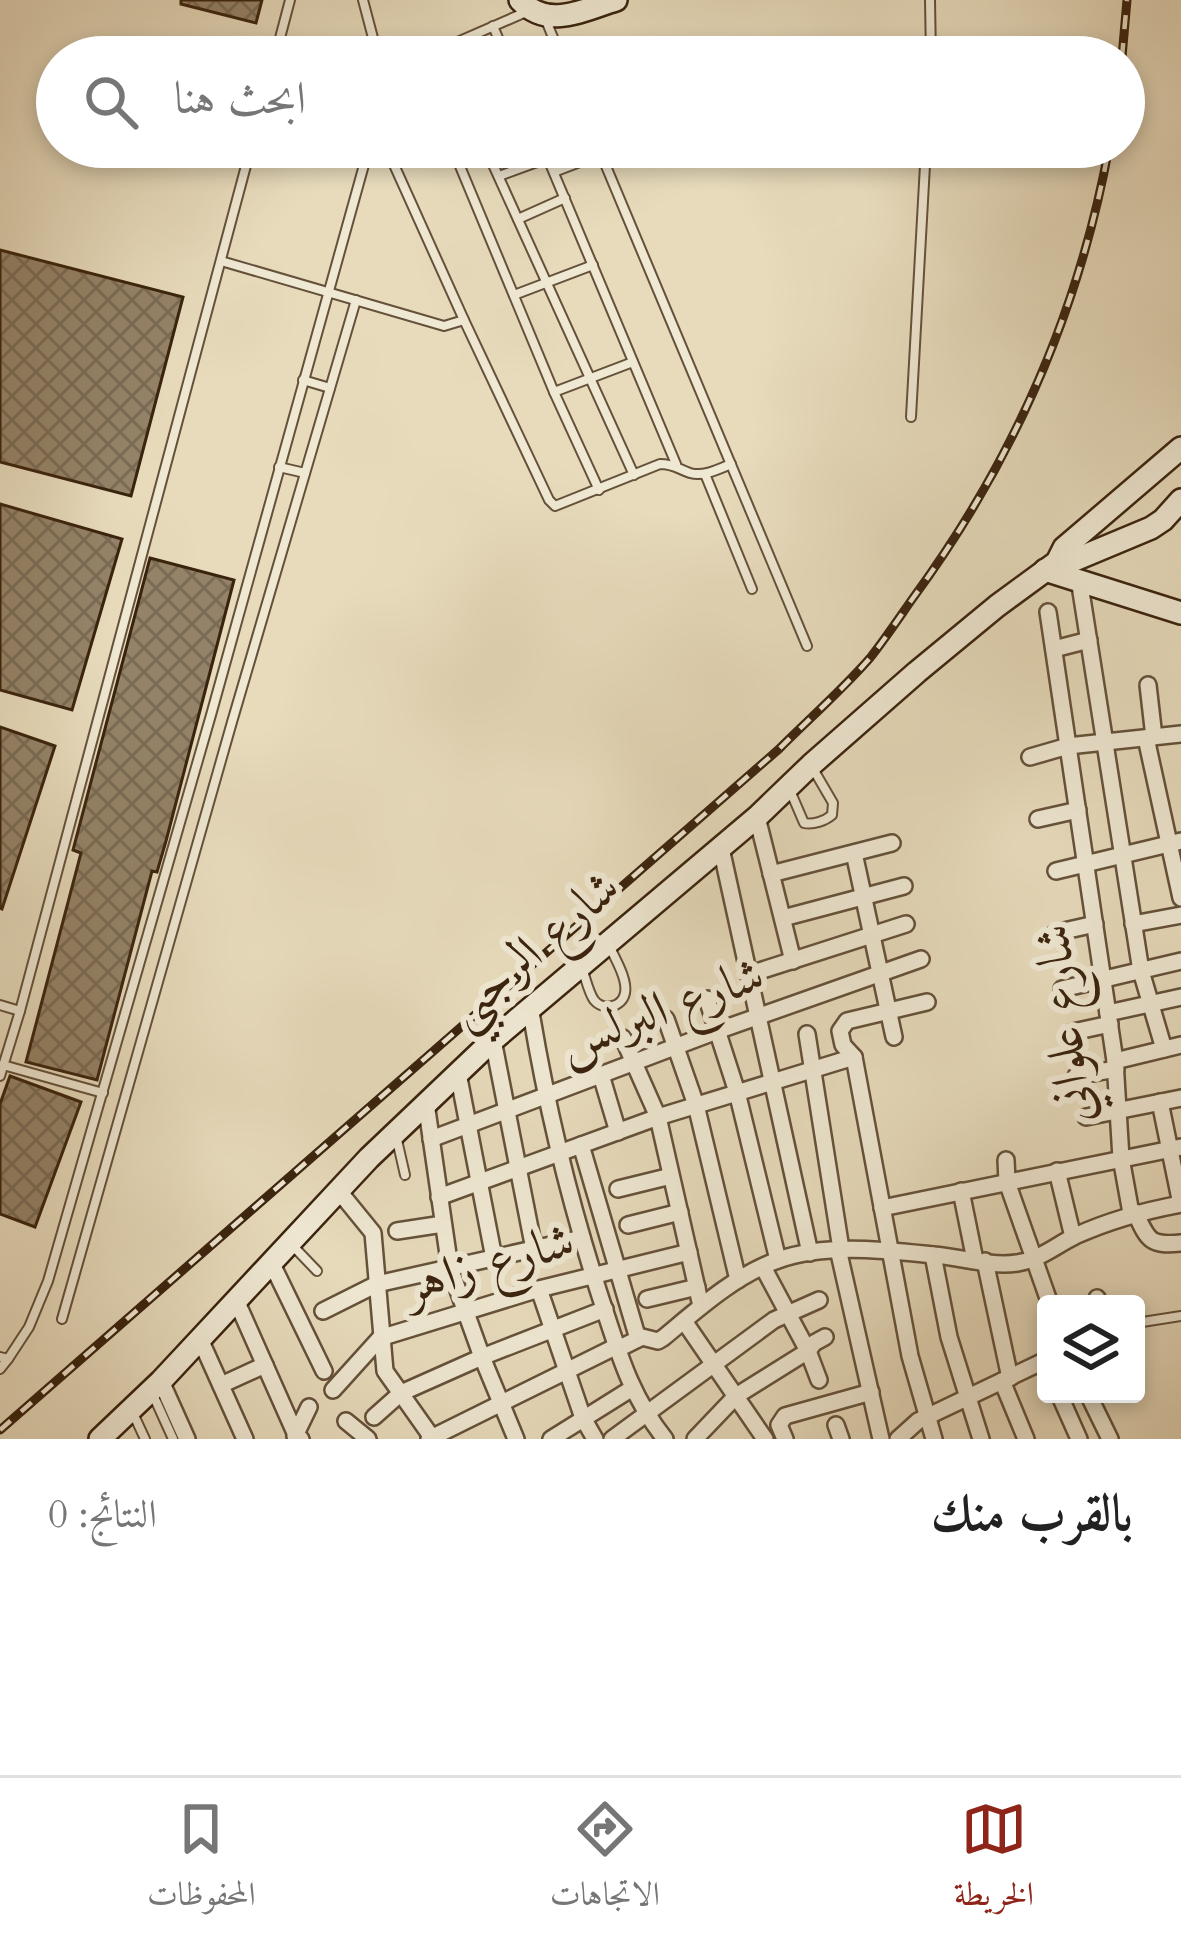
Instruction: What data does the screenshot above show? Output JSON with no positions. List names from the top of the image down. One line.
{"streets":{"main road":["شارع الرجبي"],"street":["شارع البرلس","شارع علواني","شارع زاهر"]},"page":{"search":"ابحث هنا","heading":["بالقرب منك","النتائج: 0"],"nav":["الخريطة","الاتجاهات","المحفوظات"]}}
